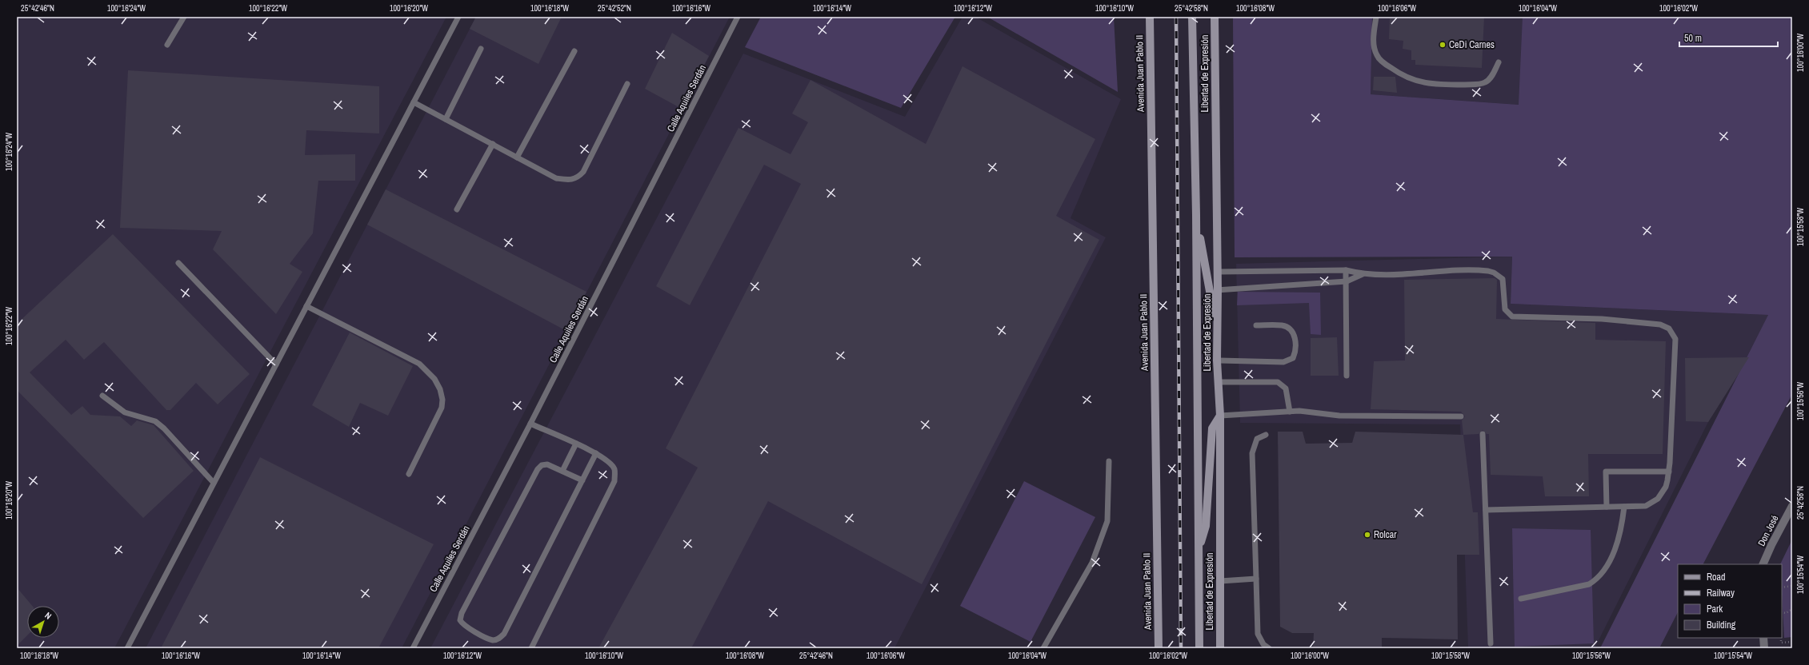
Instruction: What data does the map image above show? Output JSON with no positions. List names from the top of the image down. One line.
{"streets":{"main road":["Avenida Juan Pablo II","Libertad de Expresión"],"street":["Don José"],"lane":["Calle Aquiles Serdán"]},"places":["CeDi Carnes","Rolcar"],"legend":["Road","Railway","Park","Building"],"scale_bar":"50 m","north":"top right","coordinates":["25°42'46\"N","100°16'24\"W","100°16'22\"W","100°16'20\"W","100°16'18\"W","25°42'52\"N","100°16'16\"W","100°16'14\"W","100°16'12\"W","100°16'10\"W","25°42'58\"N","100°16'08\"W","100°16'06\"W","100°16'04\"W","100°16'02\"W","100°16'00\"W","100°15'58\"W","100°15'56\"W","100°15'54\"W"]}
